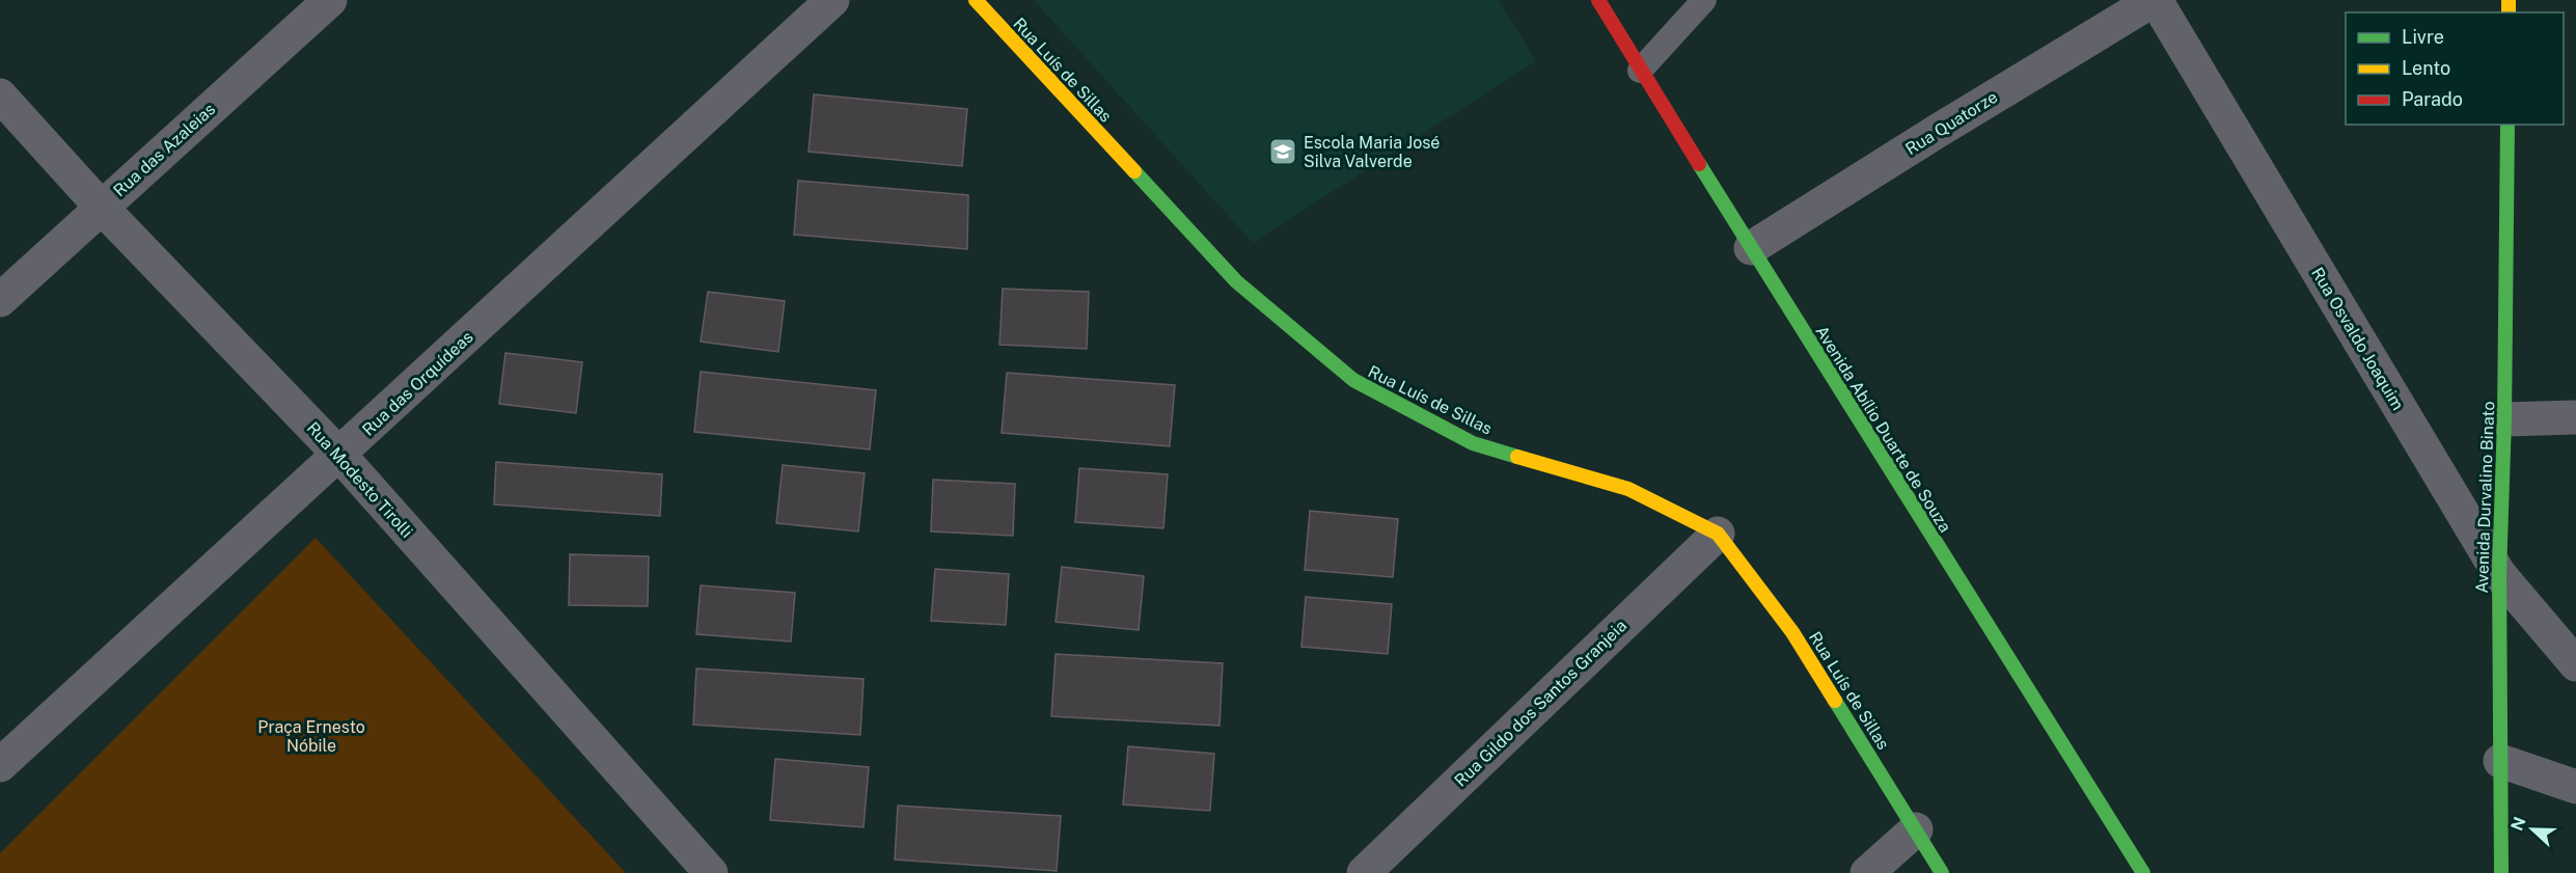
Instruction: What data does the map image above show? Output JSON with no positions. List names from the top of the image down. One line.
{"streets":{"main road":["Rua Luís de Sillas","Avenida Abílio Duarte de Souza","Avenida Durvalino Binato"],"street":["Rua Quatorze","Rua das Azaleias","Rua Osvaldo Joaquim","Rua das Orquídeas","Rua Modesto Tirolli","Rua Gildo dos Santos Granjeia"]},"crossings":[["Rua Luís de Sillas","Rua Gildo dos Santos Granjeia"],["Rua Quatorze","Rua Osvaldo Joaquim"],["Rua Quatorze","Avenida Abílio Duarte de Souza"],["Rua das Azaleias","Rua Modesto Tirolli"],["Rua Osvaldo Joaquim","Avenida Durvalino Binato"],["Rua das Orquídeas","Rua Modesto Tirolli"]],"parks":["Praça Ernesto Nóbile"],"places":{"school or university":["Escola Maria José Silva Valverde"]},"legend":["Livre","Lento","Parado"],"north":"left"}
